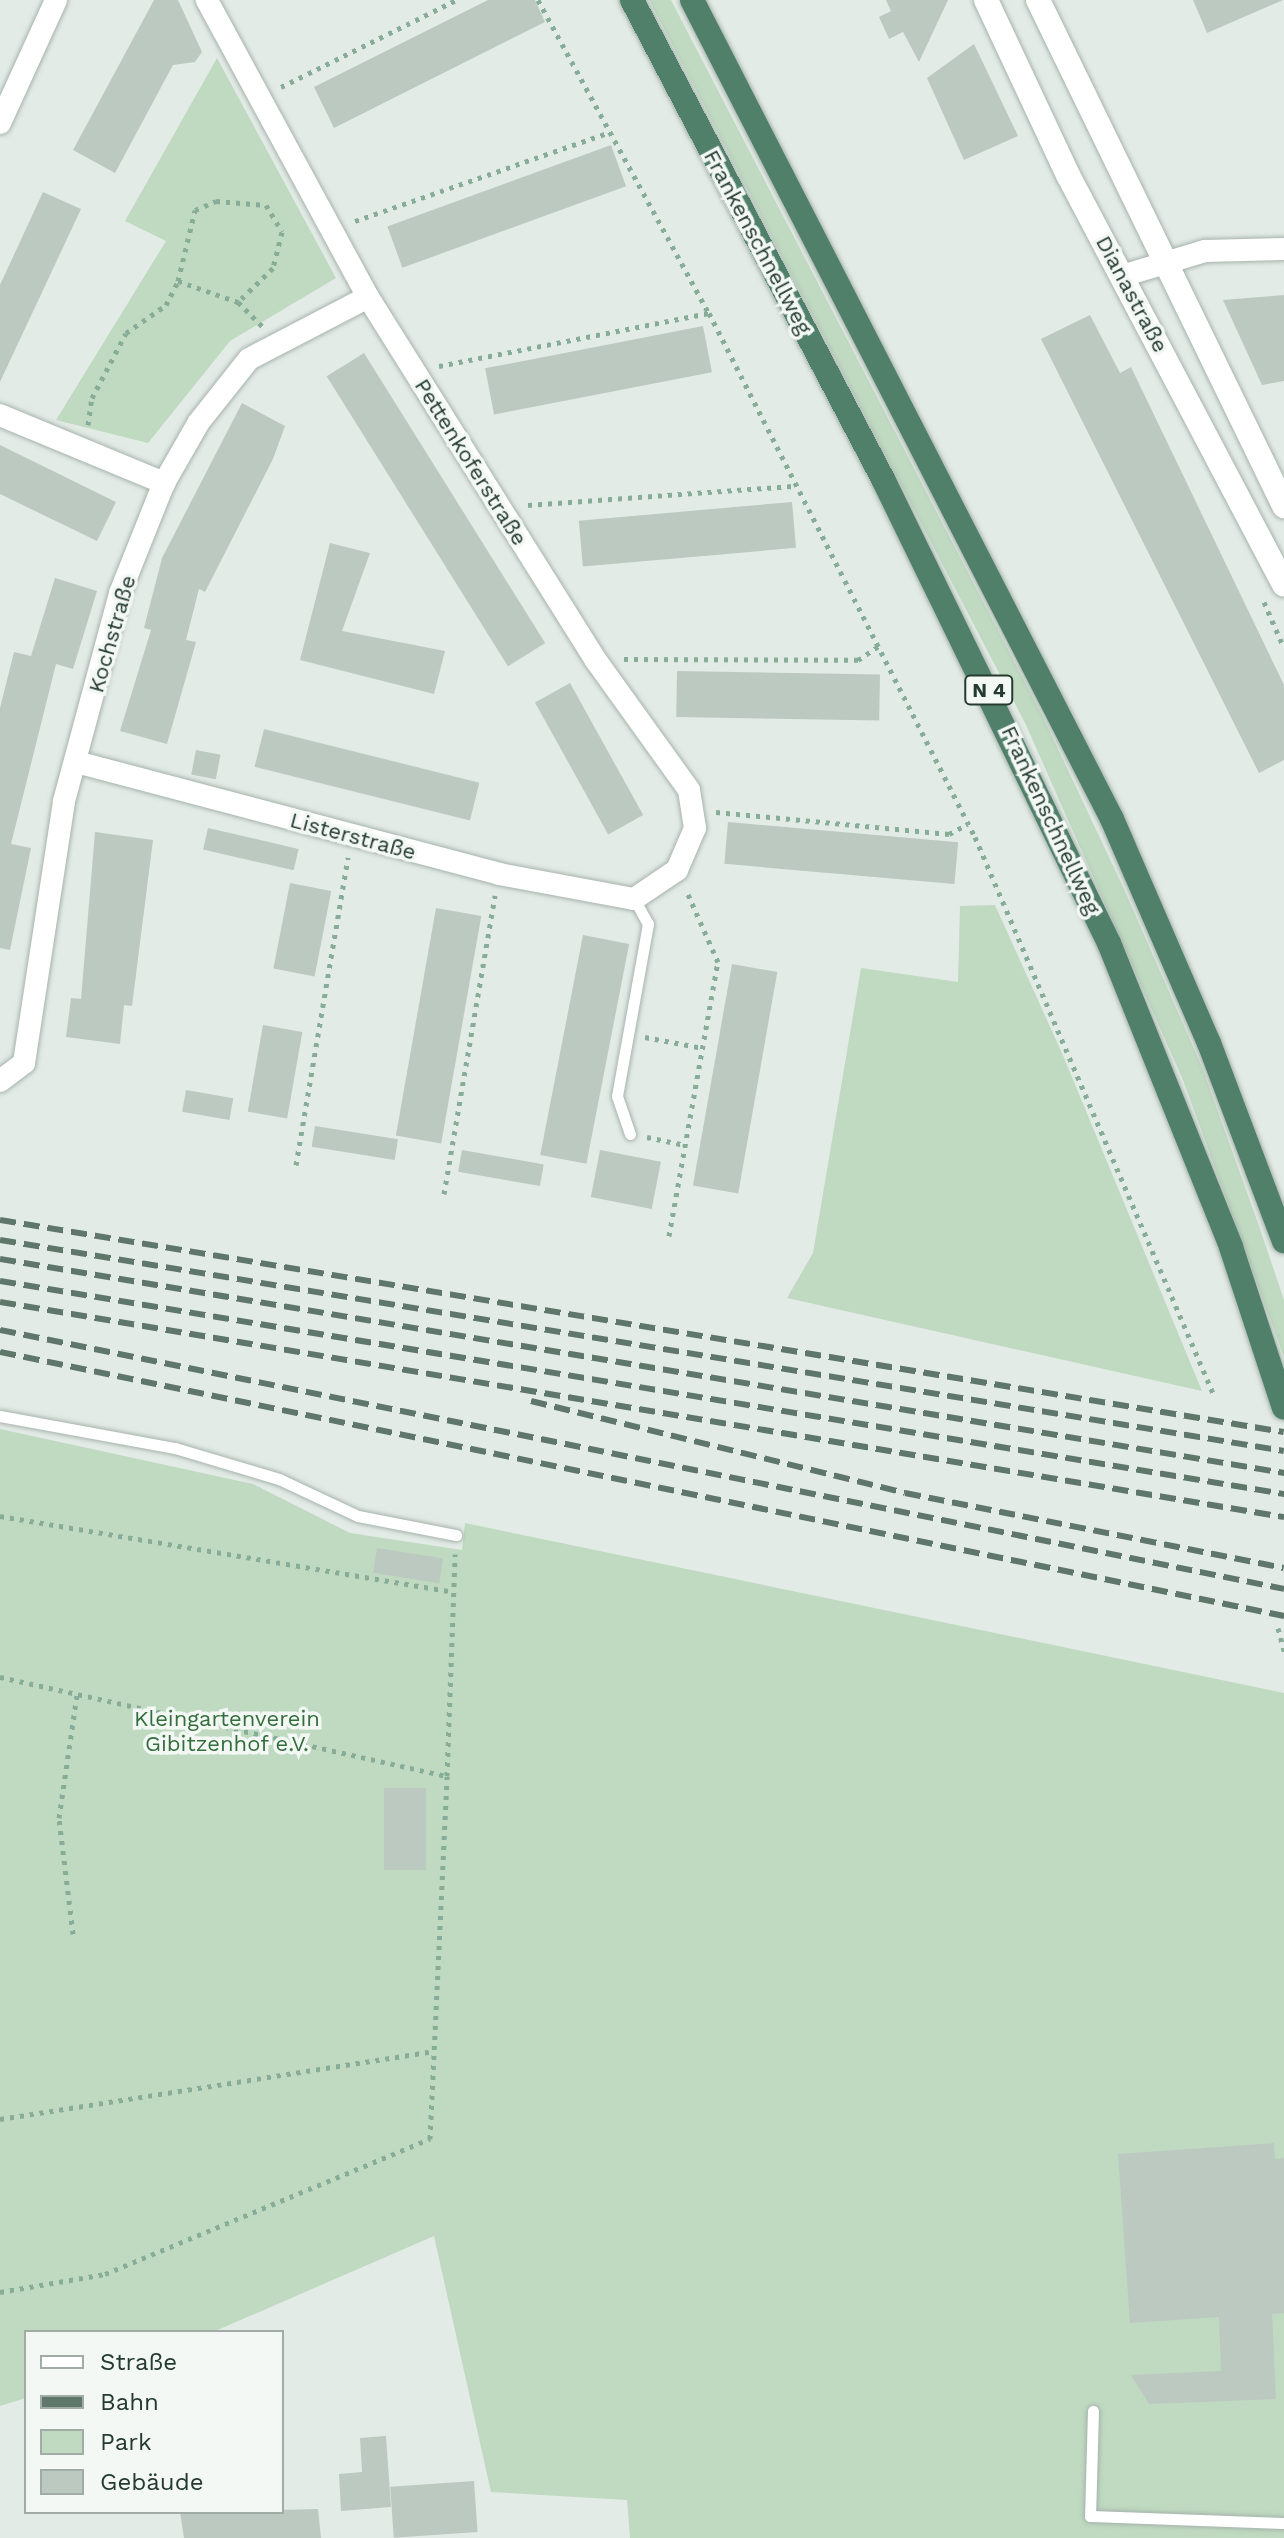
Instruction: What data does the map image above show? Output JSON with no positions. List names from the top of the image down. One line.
{"streets":{"highway":["Frankenschnellweg","N 4"],"main road":["Dianastraße"],"street":["Pettenkoferstraße","Kochstraße","Listerstraße"]},"crossings":[["Pettenkoferstraße","Kochstraße"],["Kochstraße","Listerstraße"]],"parks":["Kleingartenverein Gibitzenhof e.V."],"legend":["Straße","Bahn","Park","Gebäude"]}
